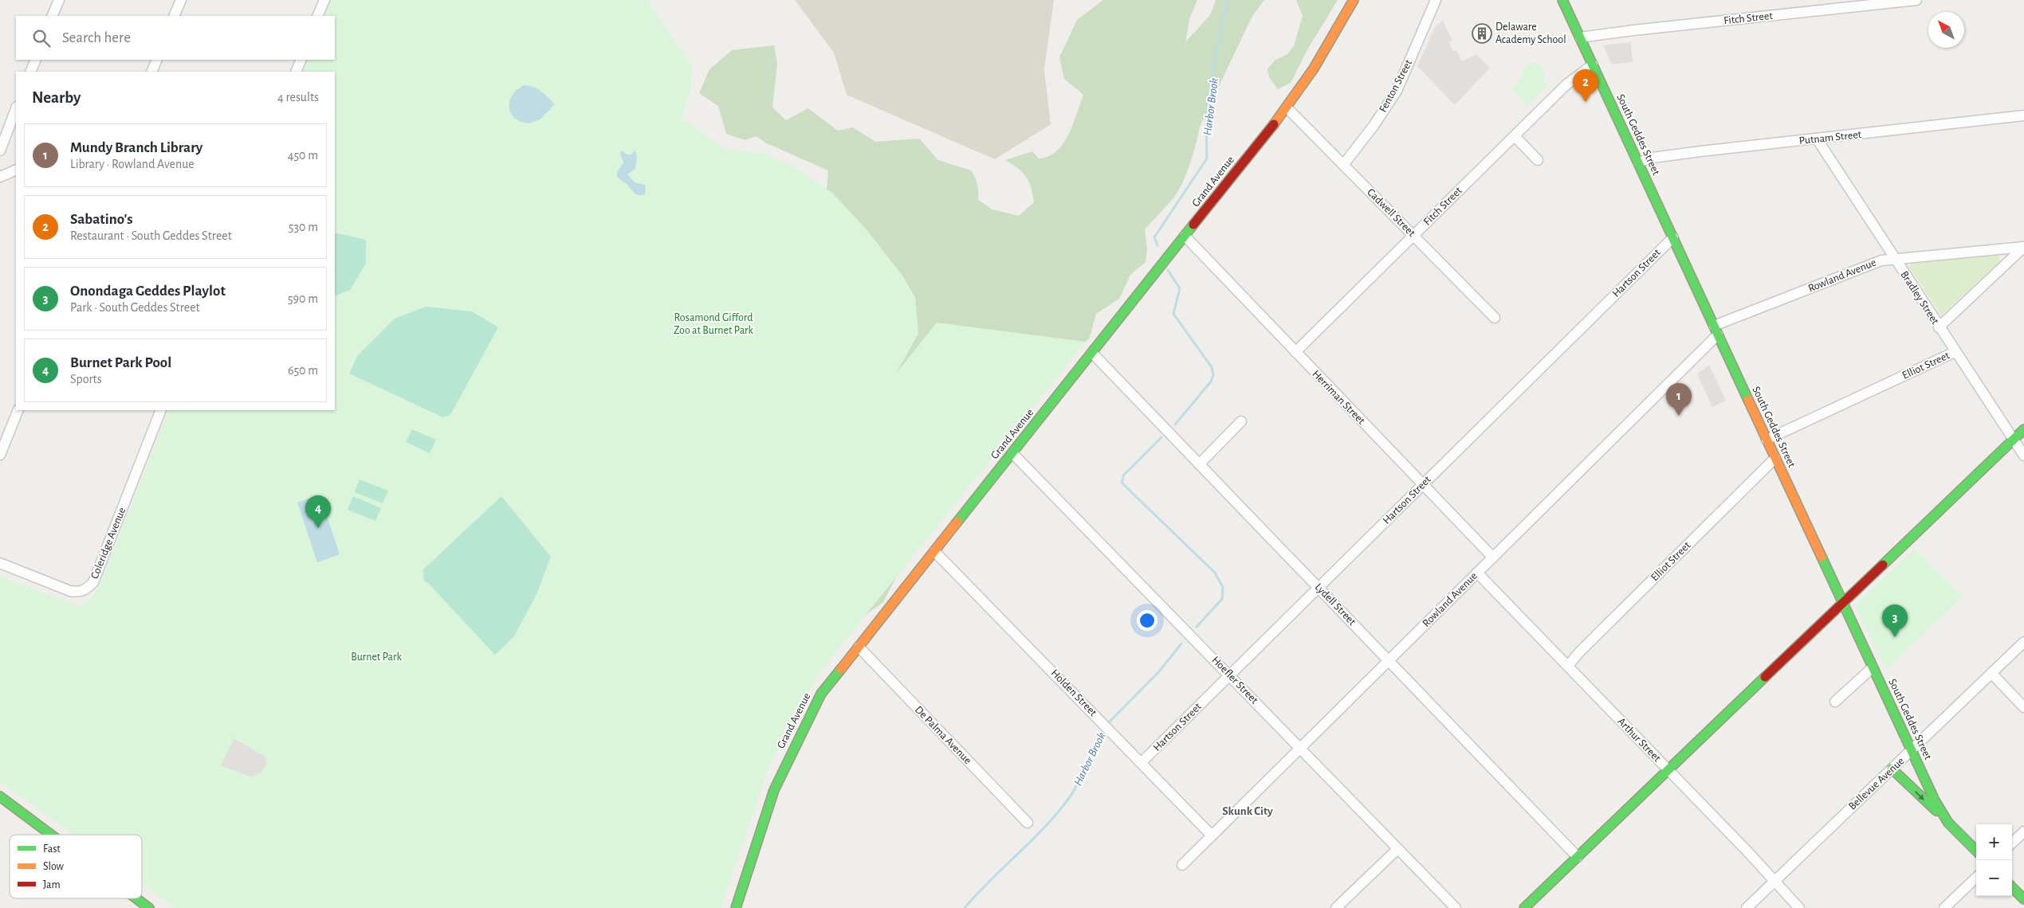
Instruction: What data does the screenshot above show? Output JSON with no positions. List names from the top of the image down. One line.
{"streets":{"street":["Fitch Street","Fenton Street","South Geddes Street","Putnam Street","Grand Avenue","Cadwell Street","Hartson Street","Rowland Avenue","Bradley Street","Elliot Street","Herriman Street","Coleridge Avenue","Lydell Street","Hoefler Street","Holden Street","De Palma Avenue","Arthur Street","Bellevue Avenue"]},"crossings":[["Fitch Street","South Geddes Street"],["Fitch Street","Cadwell Street"],["Fitch Street","Herriman Street"],["Fenton Street","Cadwell Street"],["South Geddes Street","Putnam Street"],["South Geddes Street","Hartson Street"],["South Geddes Street","Rowland Avenue"],["South Geddes Street","Elliot Street"],["South Geddes Street","Bellevue Avenue"],["Putnam Street","Bradley Street"],["Grand Avenue","Cadwell Street"],["Grand Avenue","Herriman Street"],["Grand Avenue","Lydell Street"],["Grand Avenue","Hoefler Street"],["Grand Avenue","Holden Street"],["Grand Avenue","De Palma Avenue"],["Hartson Street","Herriman Street"],["Hartson Street","Lydell Street"],["Hartson Street","Hoefler Street"],["Hartson Street","Holden Street"],["Rowland Avenue","Bradley Street"],["Rowland Avenue","Herriman Street"],["Rowland Avenue","Lydell Street"],["Rowland Avenue","Hoefler Street"],["Rowland Avenue","Holden Street"],["Rowland Avenue","Arthur Street"],["Bradley Street","Elliot Street"],["Elliot Street","Arthur Street"],["Arthur Street","Bellevue Avenue"]],"districts":["Skunk City"],"water":["Harbor Brook"],"parks":["Rosamond Gifford Zoo at Burnet Park","Burnet Park"],"places":{"building":["Delaware Academy School"]},"legend":["Fast","Slow","Jam"],"north":"top left","page":{"search":"Search here","pins":["2","1","4","3"],"heading":["Nearby","4 results"],"list":[{"mark":"1","name":"Mundy Branch Library","note":"Library · Rowland Avenue","value":"450 m"},{"mark":"2","name":"Sabatino's","note":"Restaurant · South Geddes Street","value":"530 m"},{"mark":"3","name":"Onondaga Geddes Playlot","note":"Park · South Geddes Street","value":"590 m"},{"mark":"4","name":"Burnet Park Pool","note":"Sports","value":"650 m"}],"map_buttons":["+","−"]}}
